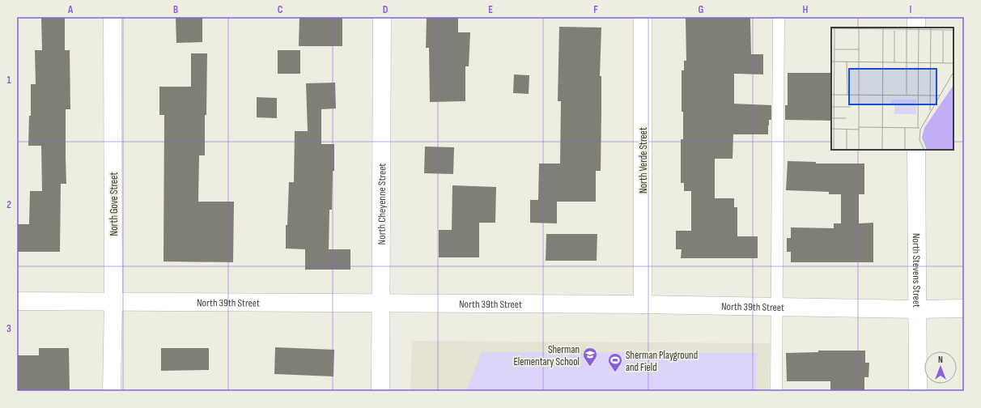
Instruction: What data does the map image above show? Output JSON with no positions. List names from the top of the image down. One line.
{"streets":{"street":["North Verde Street","North Gove Street","North Cheyenne Street","North Stevens Street","North 39th Street"]},"crossings":[["North Verde Street","North 39th Street"],["North Gove Street","North 39th Street"],["North Cheyenne Street","North 39th Street"],["North Stevens Street","North 39th Street"]],"places":{"school or university":["Sherman Elementary School"],"sports":["Sherman Playground and Field"]},"north":"top","grid":{"columns":["A","B","C","D","E","F","G","H","I"],"rows":["1","2","3"]}}
